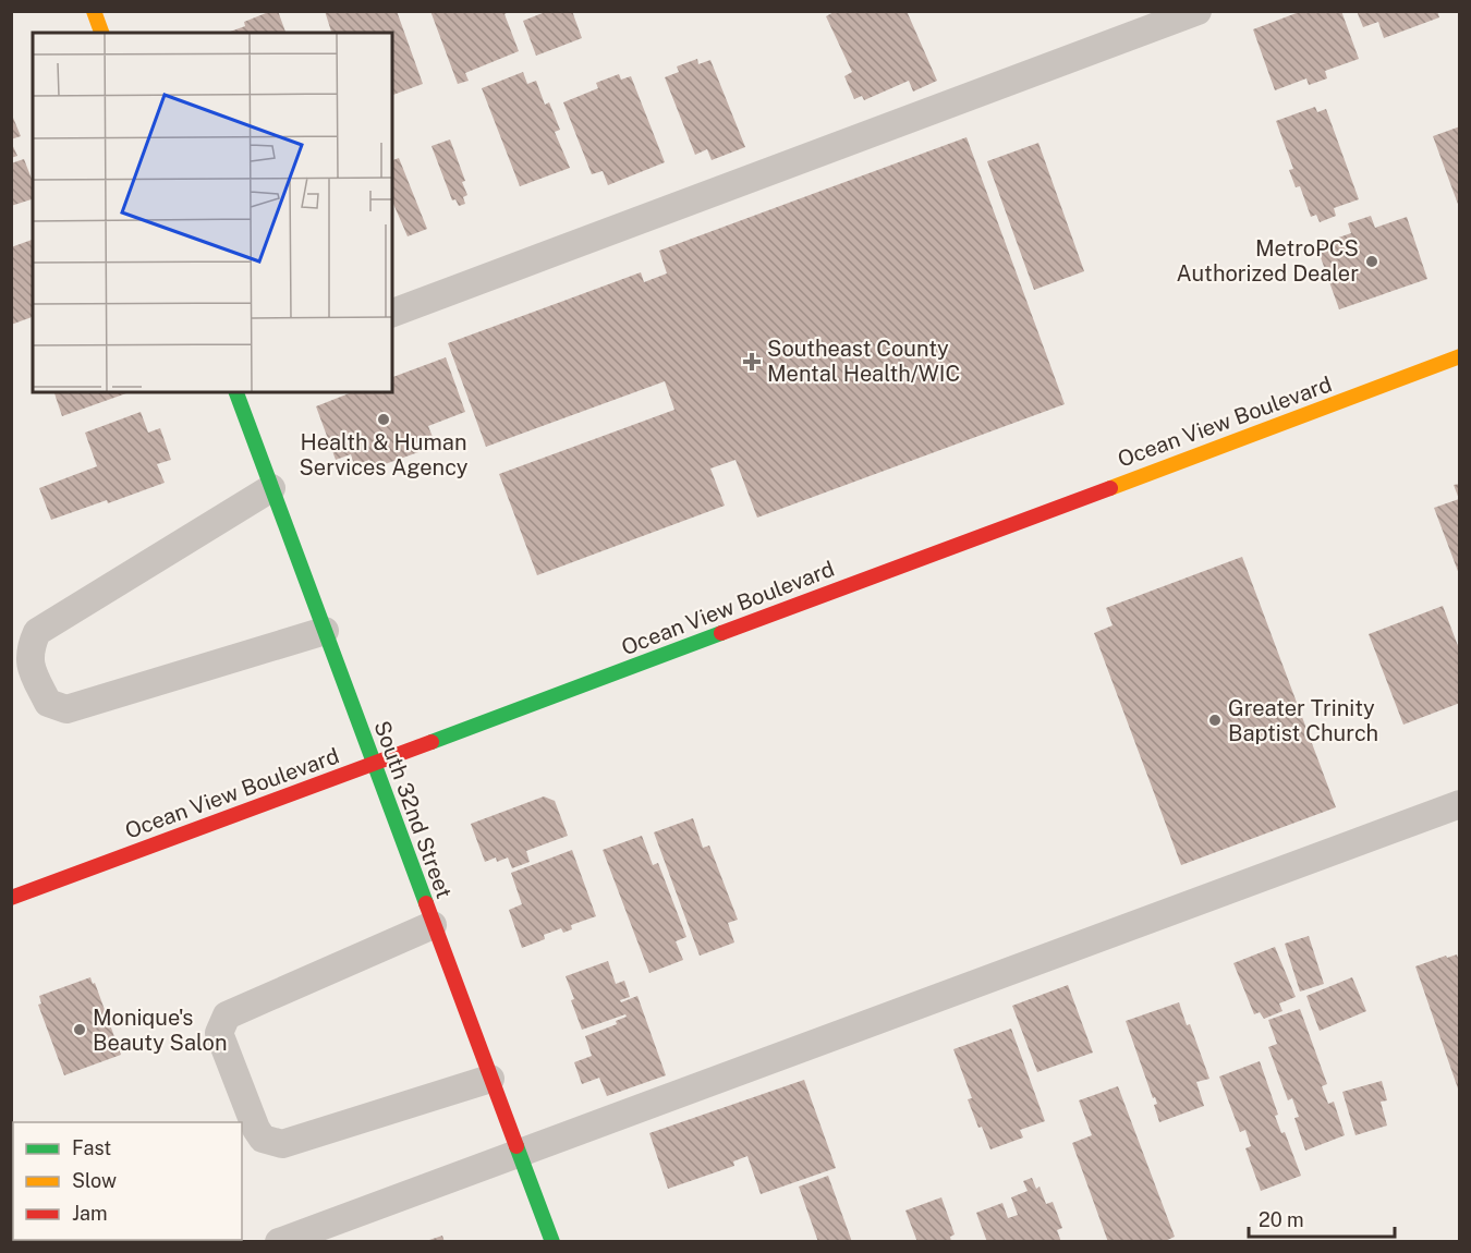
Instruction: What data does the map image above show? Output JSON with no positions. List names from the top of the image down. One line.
{"streets":{"main road":["Ocean View Boulevard","South 32nd Street"]},"crossings":[["Ocean View Boulevard","South 32nd Street"]],"places":{"other":["MetroPCS Authorized Dealer","Health & Human Services Agency","Greater Trinity Baptist Church","Monique's Beauty Salon"],"health":["Southeast County Mental Health/WIC"]},"legend":["Fast","Slow","Jam"],"scale_bar":"20 m"}
